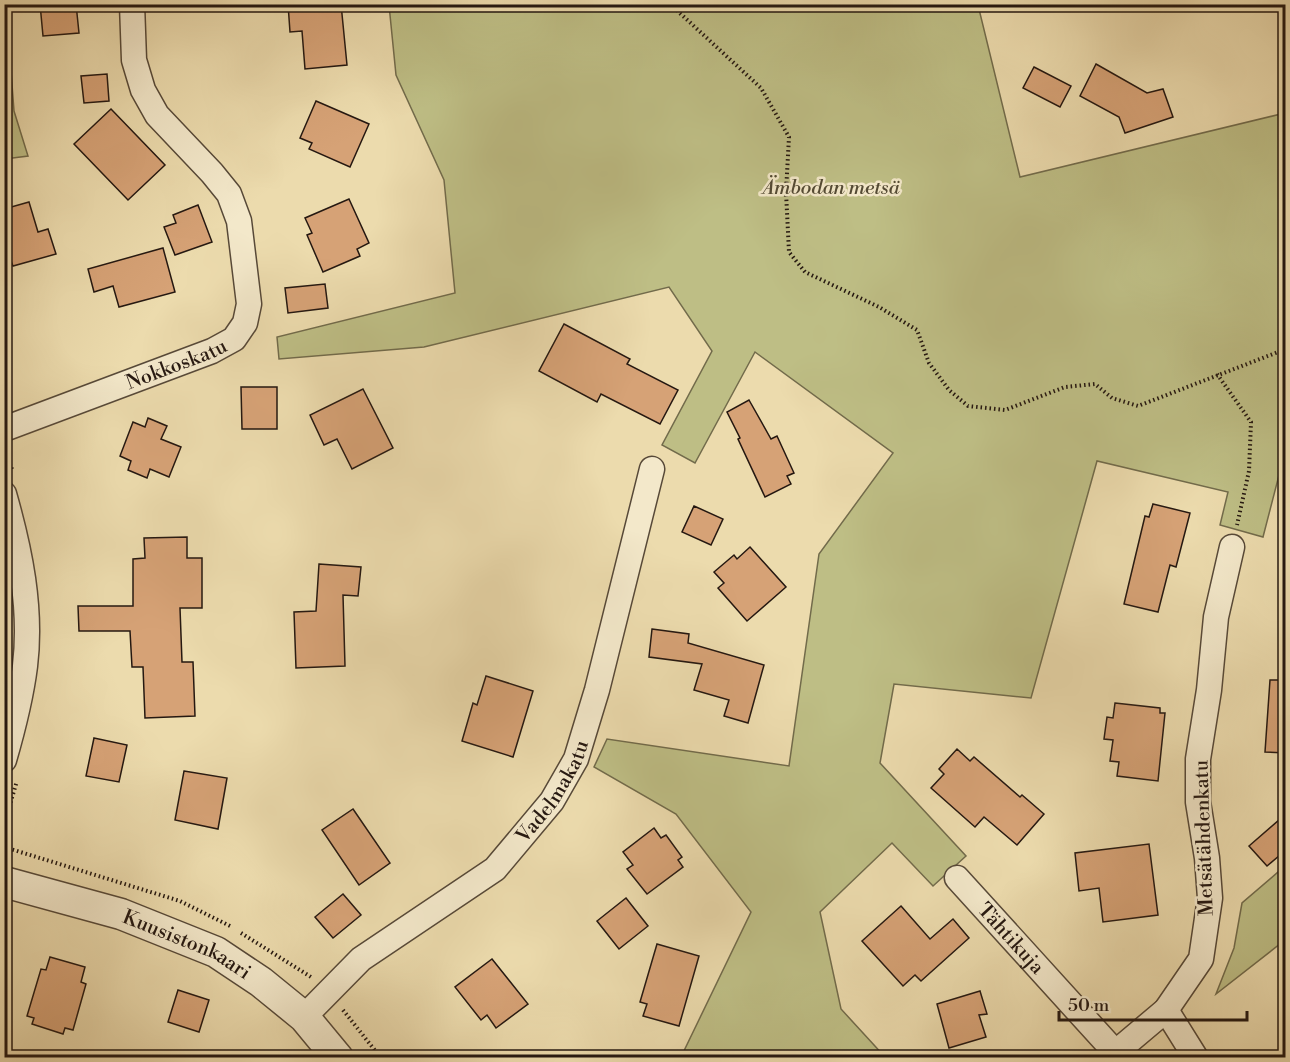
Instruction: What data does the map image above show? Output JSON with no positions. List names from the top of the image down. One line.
{"streets":{"street":["Nokkoskatu","Vadelmakatu","Metsätähdenkatu","Tähtikuja","Kuusistonkaari"]},"crossings":[["Vadelmakatu","Kuusistonkaari"],["Metsätähdenkatu","Tähtikuja"]],"parks":["Ämbodan metsä"],"scale_bar":"50 m"}
